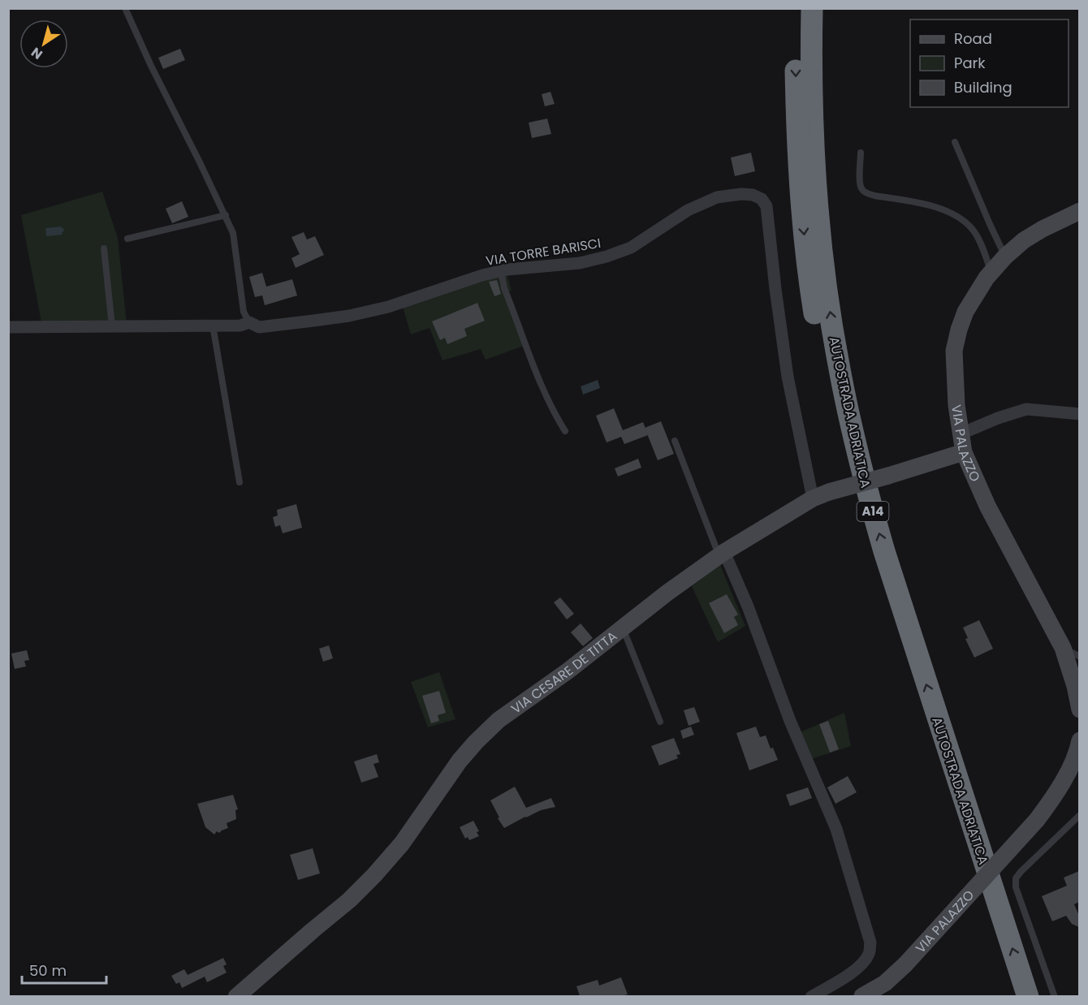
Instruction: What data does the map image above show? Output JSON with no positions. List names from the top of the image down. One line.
{"streets":{"highway":["AUTOSTRADA ADRIATICA","A14"],"street":["VIA TORRE BARISCI","VIA PALAZZO","VIA CESARE DE TITTA"]},"crossings":[["VIA TORRE BARISCI","VIA CESARE DE TITTA"],["VIA PALAZZO","VIA CESARE DE TITTA"]],"legend":["Road","Park","Building"],"scale_bar":"50 m","north":"bottom left"}
